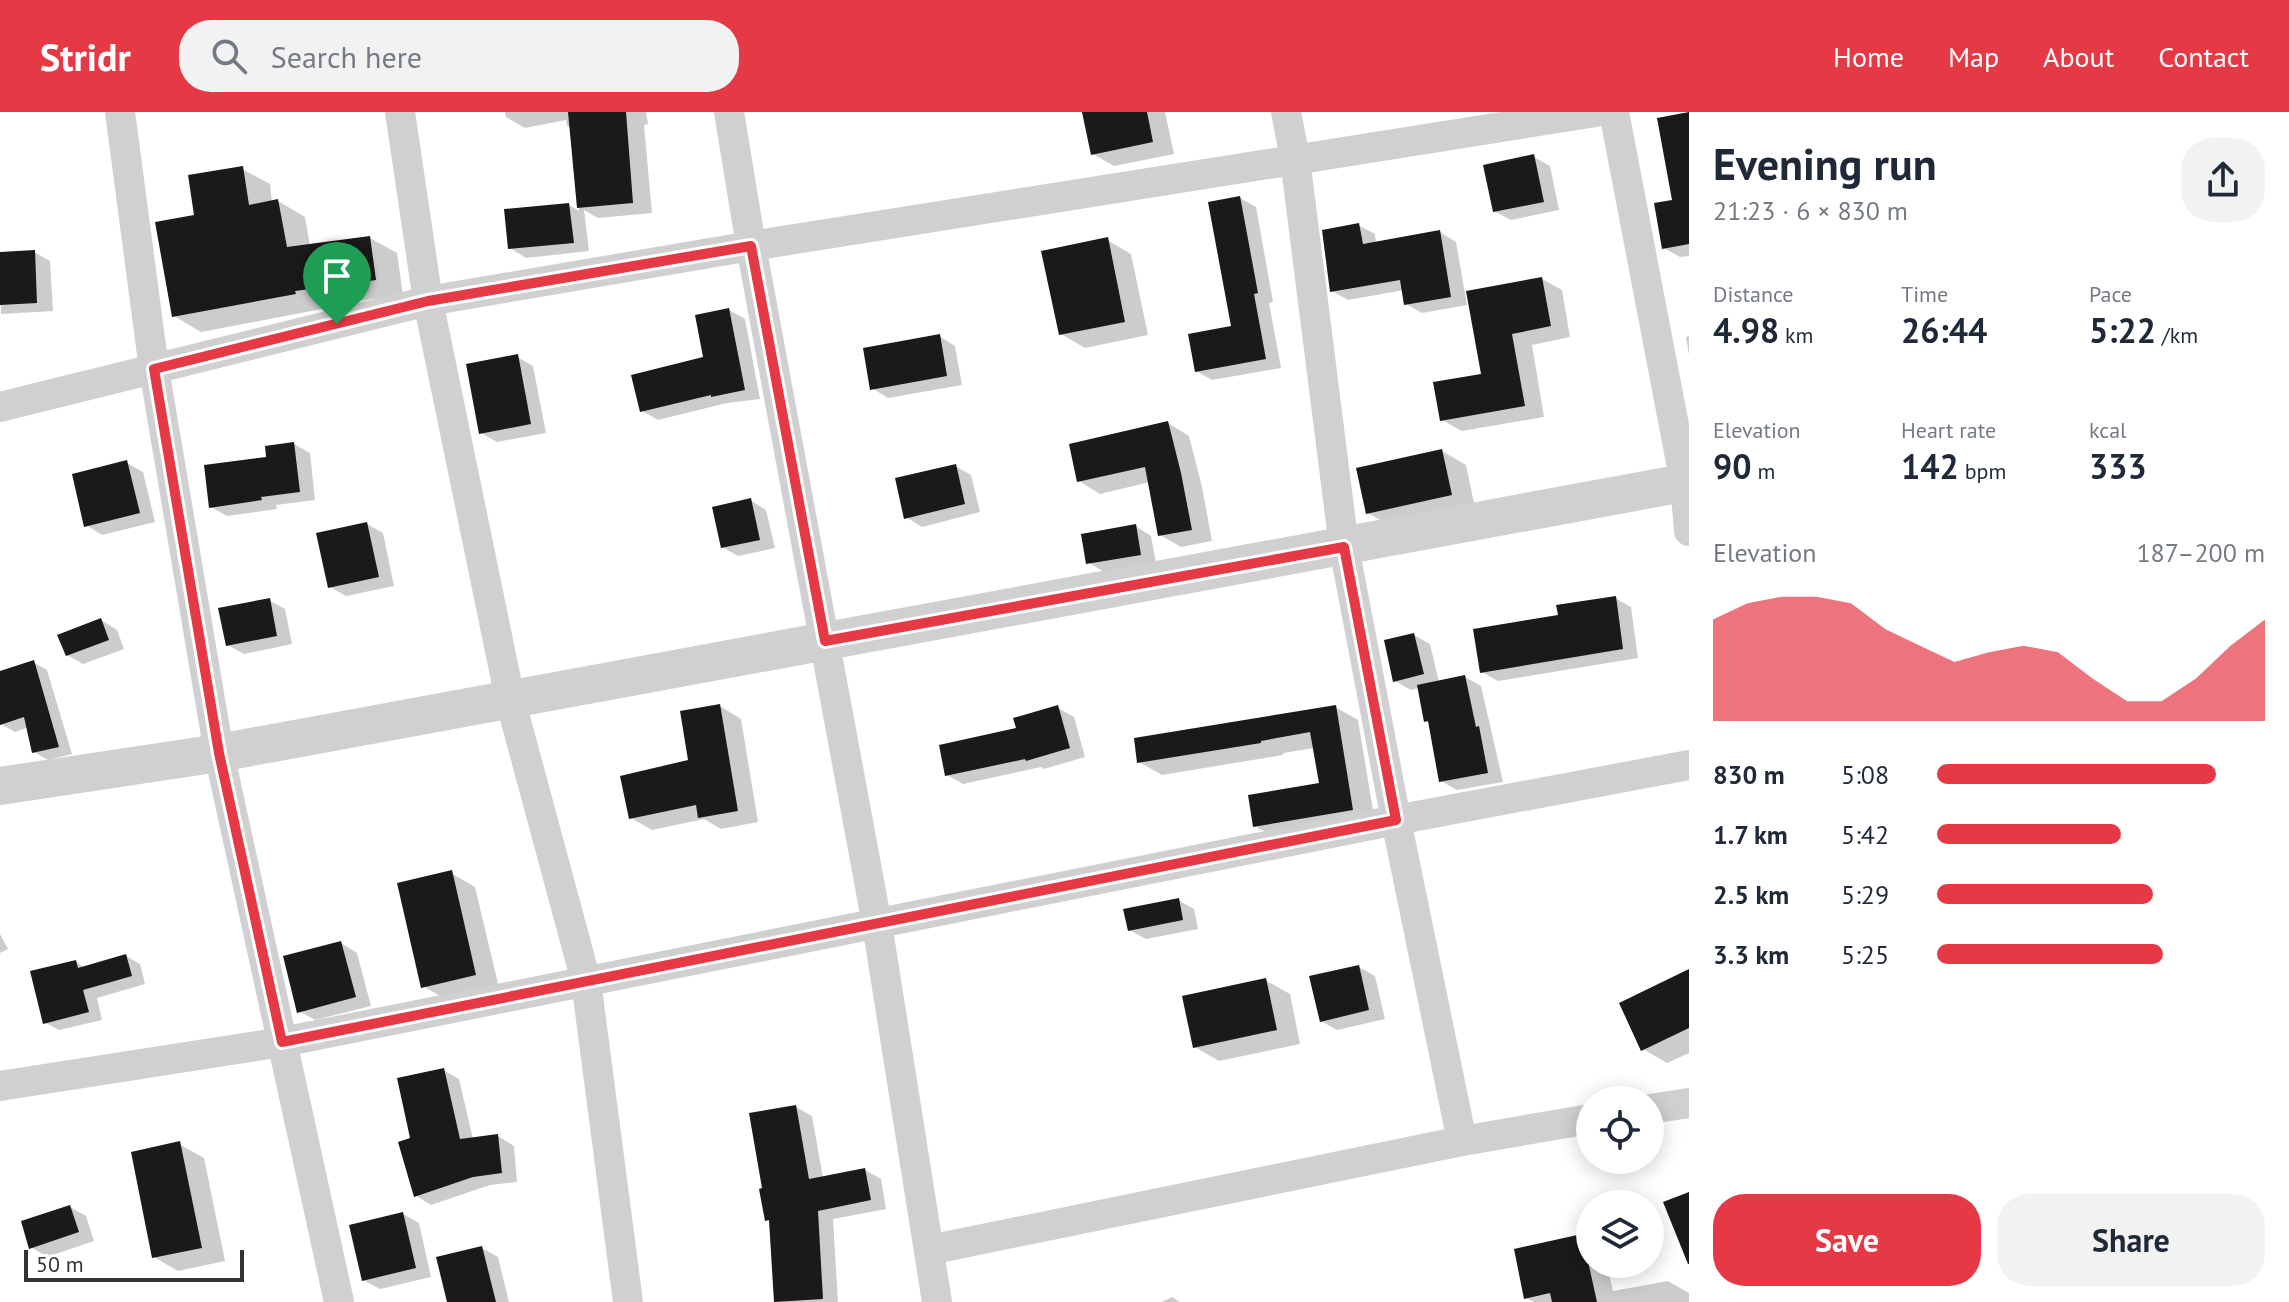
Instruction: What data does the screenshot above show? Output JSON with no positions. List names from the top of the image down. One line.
{"scale_bar":"50 m","page":{"header":"Stridr","search":"Search here","nav":["Home","Map","About","Contact"],"heading":["Evening run","21:23 · 6 × 830 m"],"stats":[["Distance","4.98 km"],["Time","26:44"],["Pace","5:22 /km"],["Elevation","90 m"],["Heart rate","142 bpm"],["kcal","333"]],"chart":["Elevation","187–200 m"],"list":[{"name":"830 m","note":"5:08"},{"name":"1.7 km","note":"5:42"},{"name":"2.5 km","note":"5:29"},{"name":"3.3 km","note":"5:25"}],"buttons":["Save","Share"],"scale":"50 m"}}
